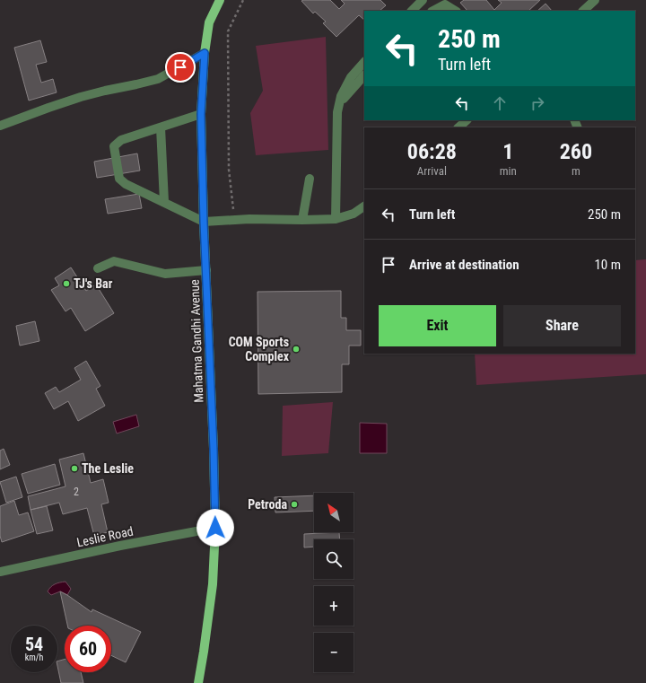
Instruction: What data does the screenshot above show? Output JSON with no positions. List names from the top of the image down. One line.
{"streets":{"main road":["Mahatma Gandhi Avenue"],"street":["Leslie Road"]},"crossings":[["Mahatma Gandhi Avenue","Leslie Road"]],"places":["TJ's Bar","COM Sports Complex","The Leslie","Petroda"],"house_numbers":["2"],"north":"top left","page":{"turn":["250 m","Turn left"],"eta":["06:28","Arrival","1","min","260","m"],"list":[{"name":"Turn left","value":"250 m"},{"name":"Arrive at destination","value":"10 m"}],"buttons":["Exit","Share"],"map_buttons":["+","−"],"speed":"54 km/h","limit":"60"}}
